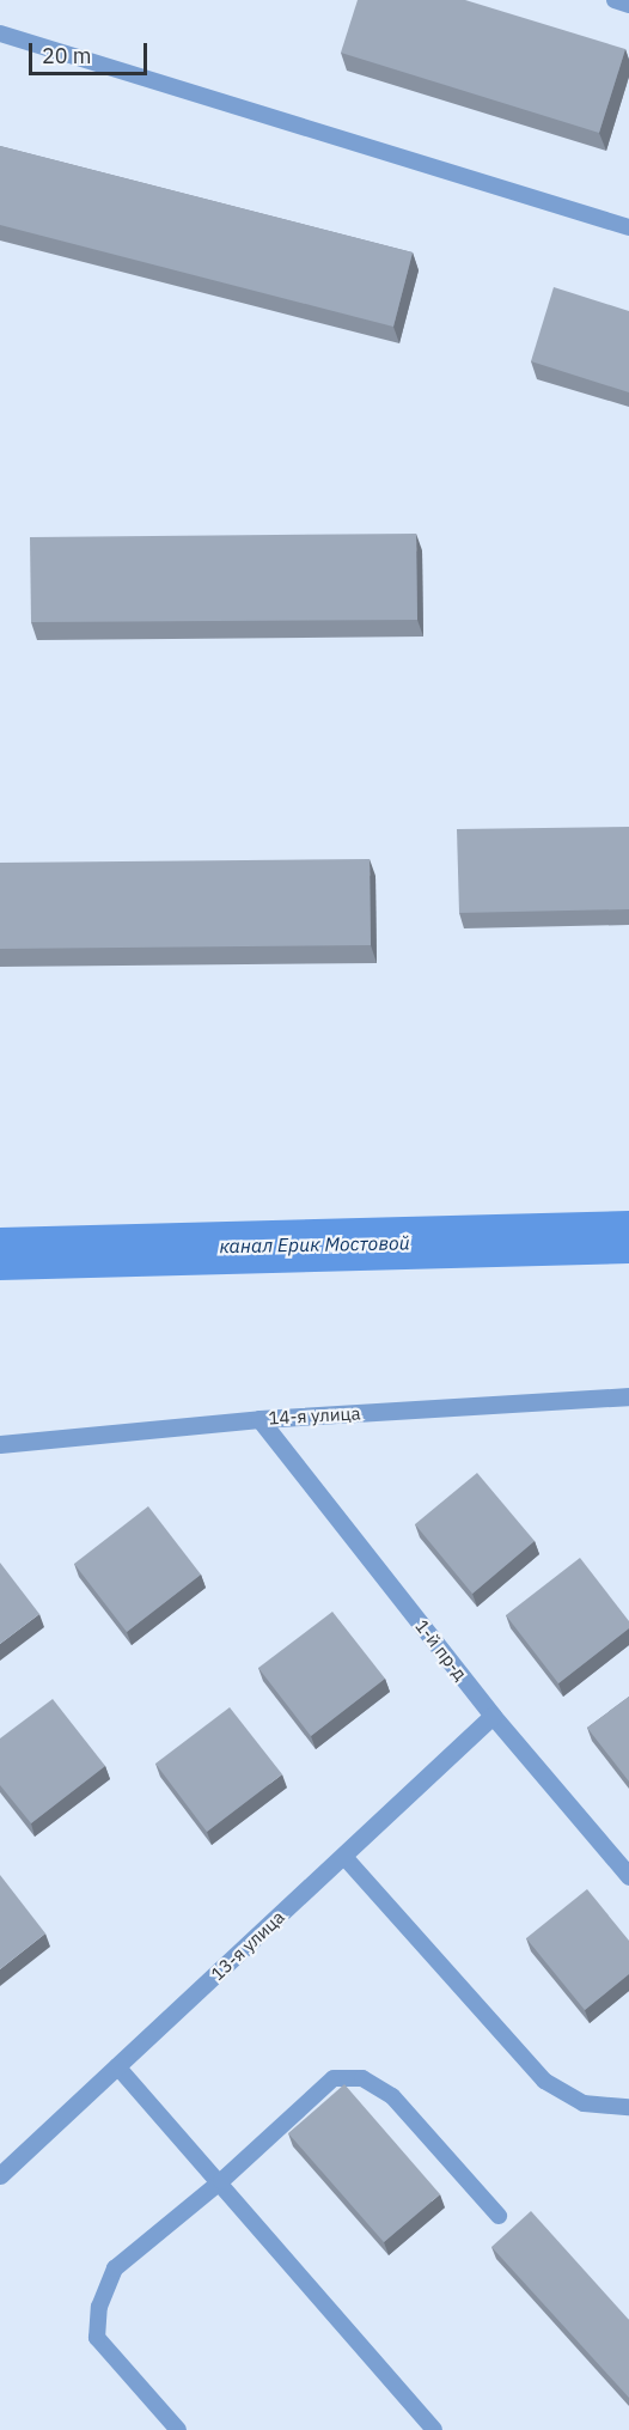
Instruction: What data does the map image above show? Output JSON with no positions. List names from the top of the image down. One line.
{"streets":{"street":["14-я улица","1-й пр-д","13-я улица"]},"crossings":[["14-я улица","1-й пр-д"],["1-й пр-д","13-я улица"]],"water":["канал Ерик Мостовой"],"scale_bar":"20 m"}
